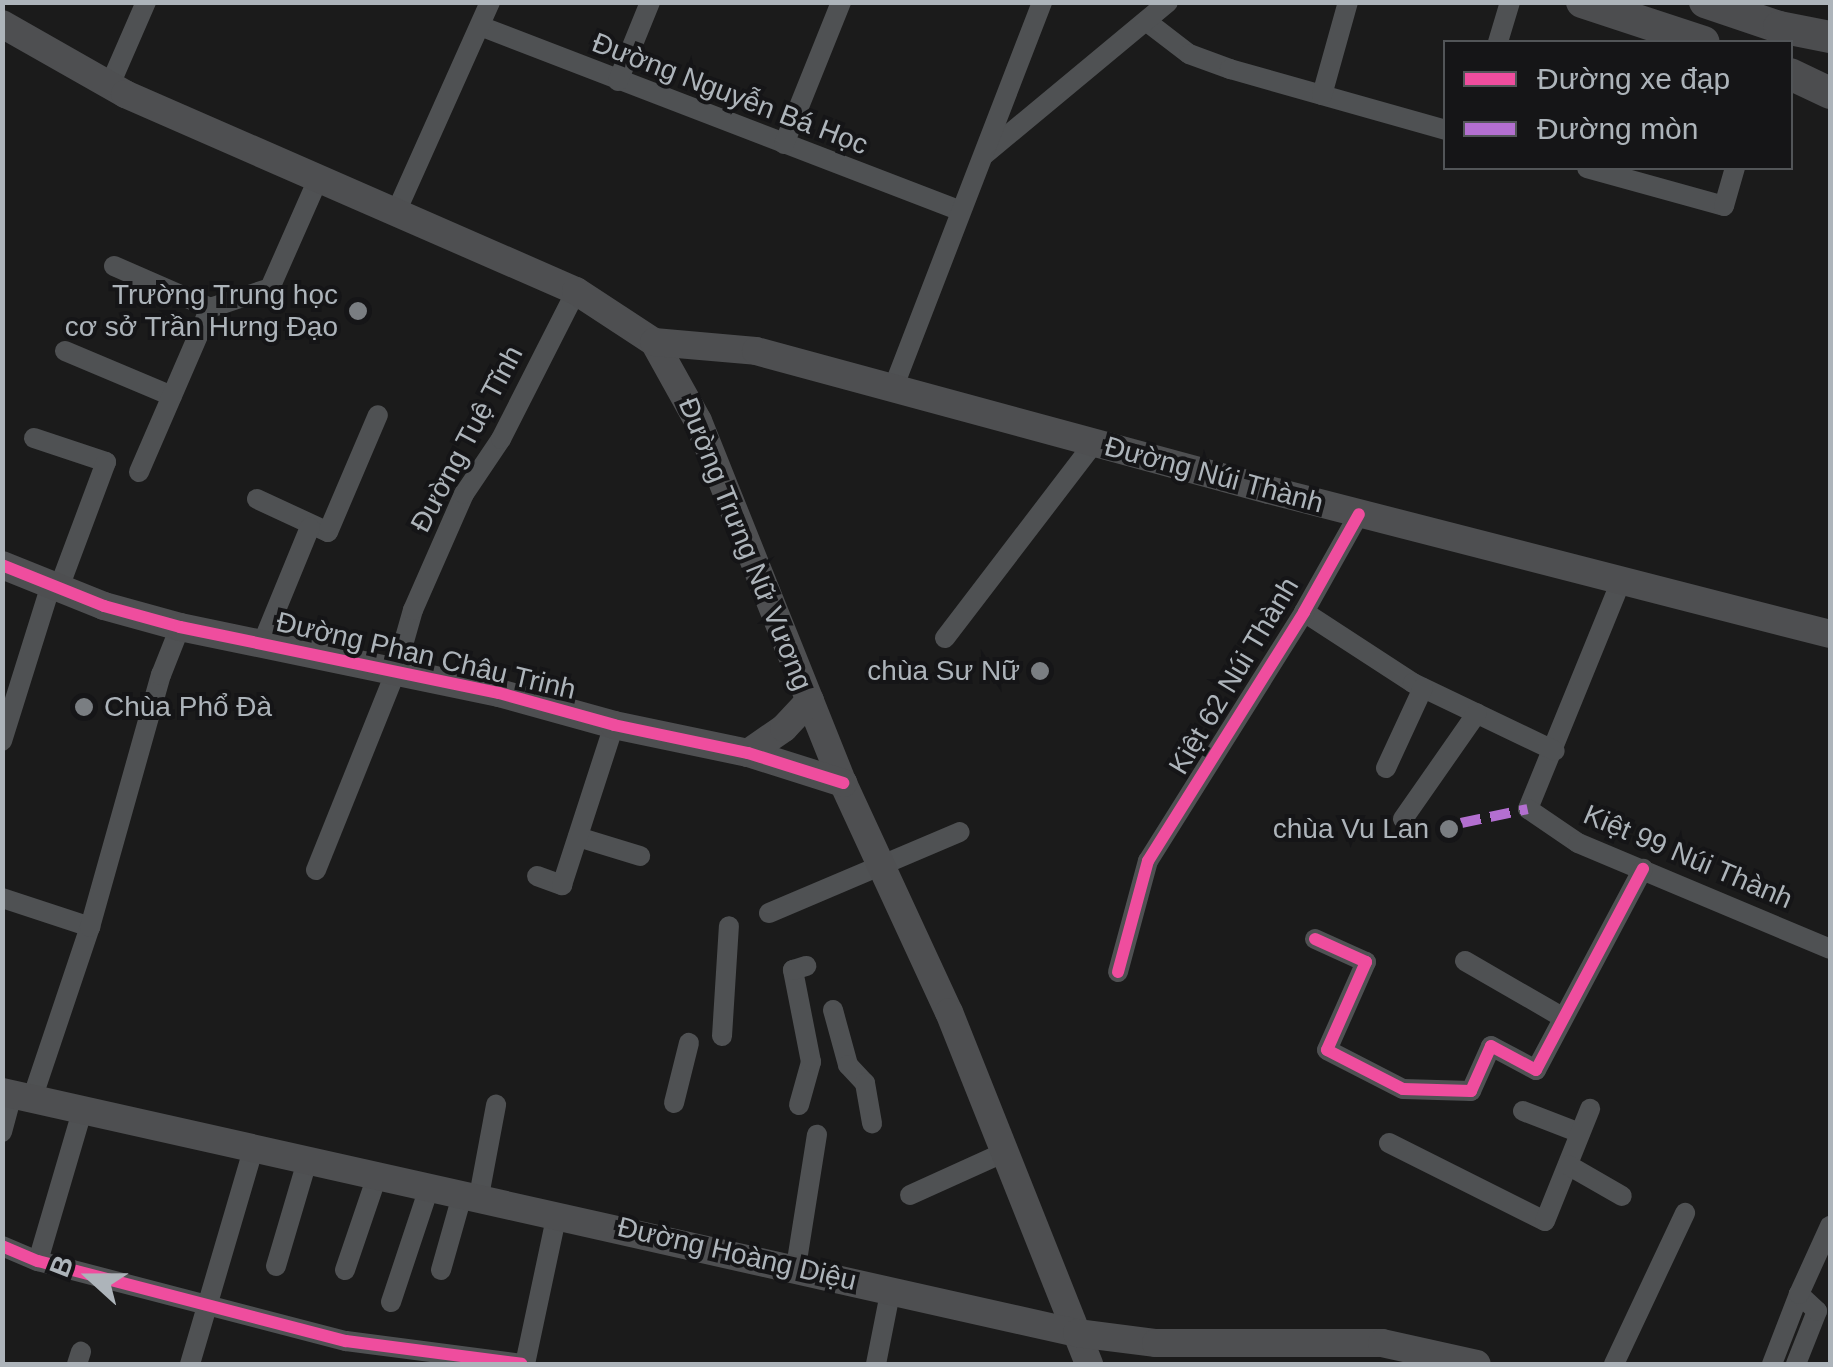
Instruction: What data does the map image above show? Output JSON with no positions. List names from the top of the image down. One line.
{"streets":{"main road":["Đường Núi Thành","Đường Trưng Nữ Vương","Đường Phan Châu Trinh","Đường Hoàng Diệu"],"street":["Đường Nguyễn Bá Học","Đường Tuệ Tĩnh","Kiệt 62 Núi Thành","Kiệt 99 Núi Thành"]},"crossings":[["Đường Tuệ Tĩnh","Đường Trưng Nữ Vương"],["Đường Tuệ Tĩnh","Đường Phan Châu Trinh"],["Đường Núi Thành","Đường Trưng Nữ Vương"],["Đường Núi Thành","Kiệt 62 Núi Thành"],["Đường Trưng Nữ Vương","Đường Phan Châu Trinh"],["Đường Trưng Nữ Vương","Đường Hoàng Diệu"]],"places":["Trường Trung học cơ sở Trần Hưng Đạo","chùa Sư Nữ","Chùa Phổ Đà","chùa Vu Lan"],"legend":["Đường xe đạp","Đường mòn"],"north":"left"}
